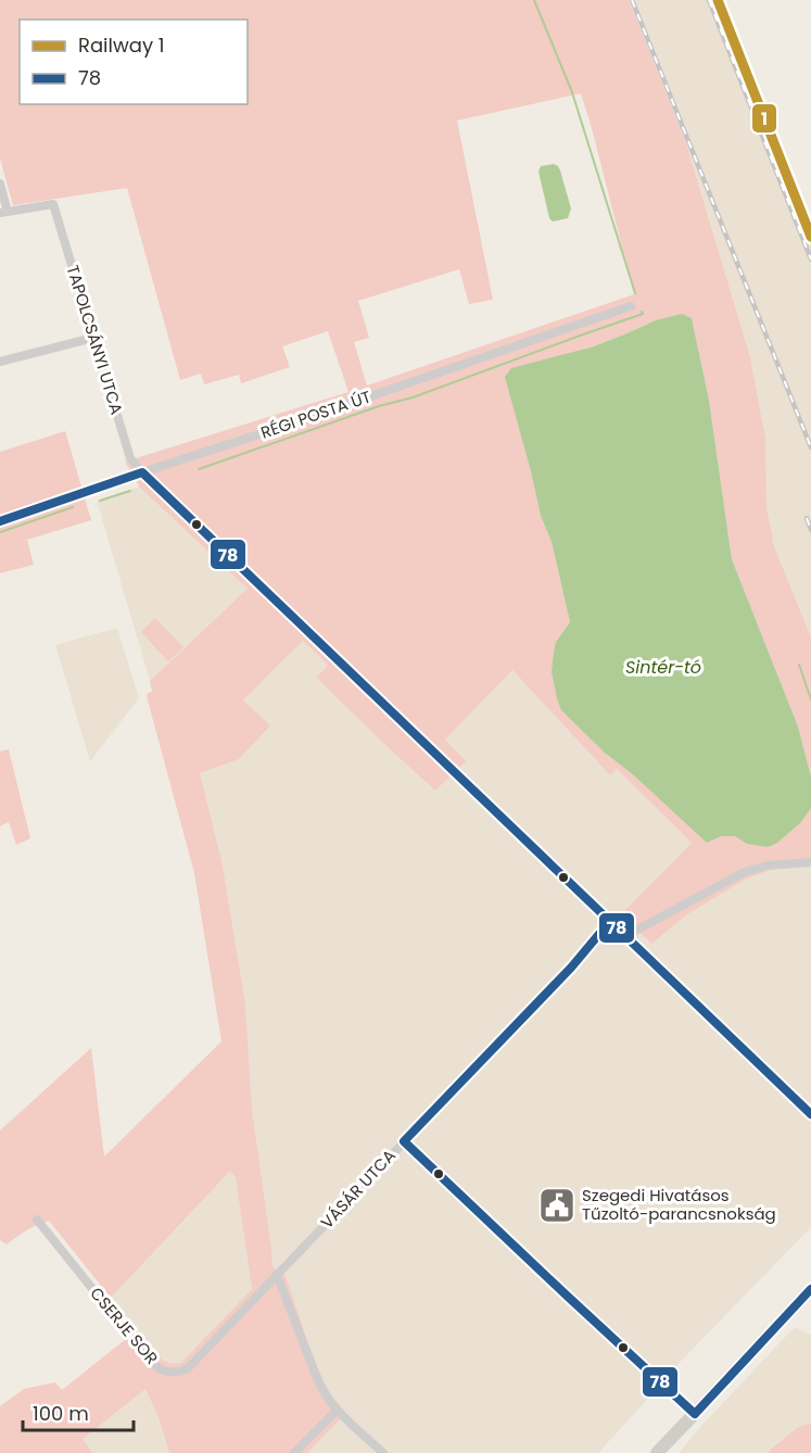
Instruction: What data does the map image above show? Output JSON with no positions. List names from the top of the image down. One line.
{"streets":{"street":["TAPOLCSÁNYI UTCA","RÉGI POSTA ÚT","VÁSÁR UTCA","CSERJE SOR"]},"crossings":[["TAPOLCSÁNYI UTCA","RÉGI POSTA ÚT"],["VÁSÁR UTCA","CSERJE SOR"]],"water":["Sintér-tó"],"places":{"public building":["Szegedi Hivatásos Tűzoltó-parancsnokság"]},"lines":["rail line 1","transit line 78"],"legend":["Railway 1","78"],"scale_bar":"100 m"}
